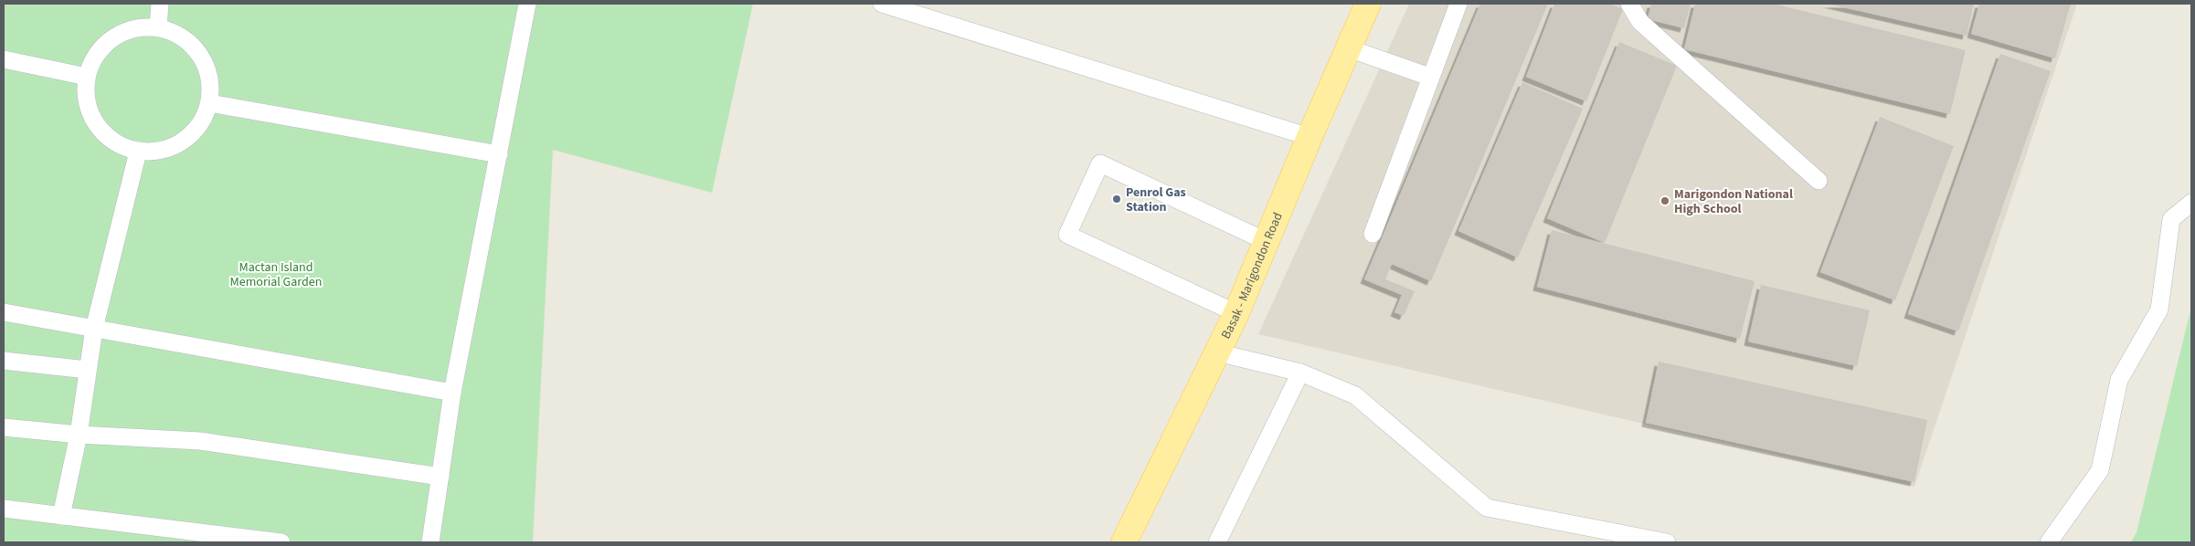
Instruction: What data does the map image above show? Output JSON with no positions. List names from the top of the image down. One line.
{"streets":{"main road":["Basak - Marigondon Road"]},"parks":["Mactan Island Memorial Garden"],"places":["Penrol Gas Station","Marigondon National High School"]}
